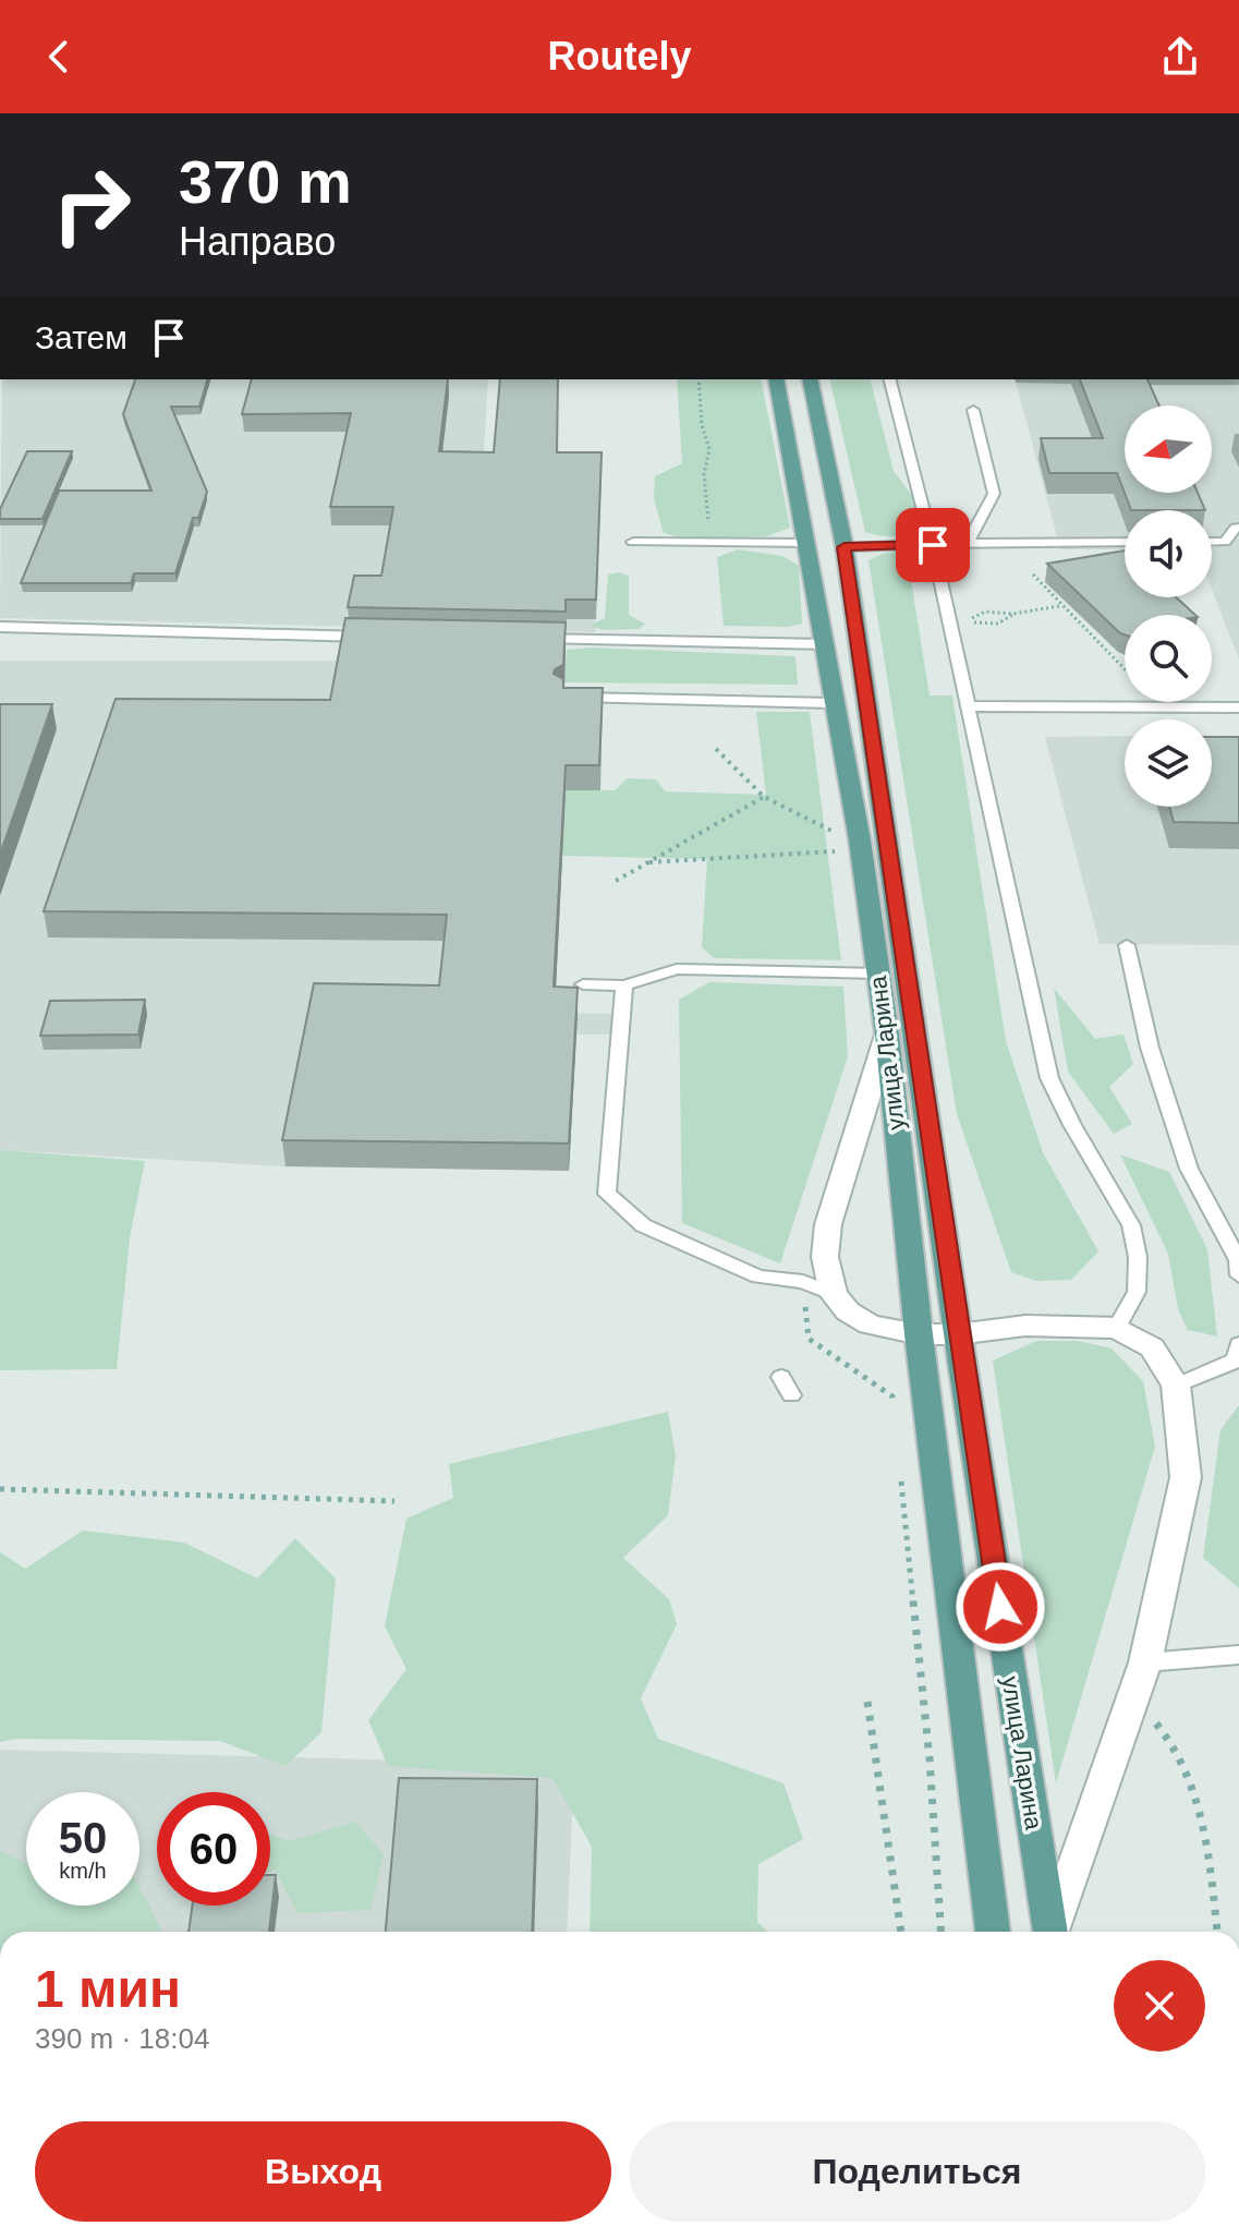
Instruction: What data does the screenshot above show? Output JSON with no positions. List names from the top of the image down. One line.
{"streets":{"main road":["улица Ларина"]},"north":"left","page":{"header":"Routely","turn":["370 m","Направо"],"then":"Затем","speed":"50 km/h","limit":"60","heading":["1 мин","390 m · 18:04"],"buttons":["Выход","Поделиться"]}}
